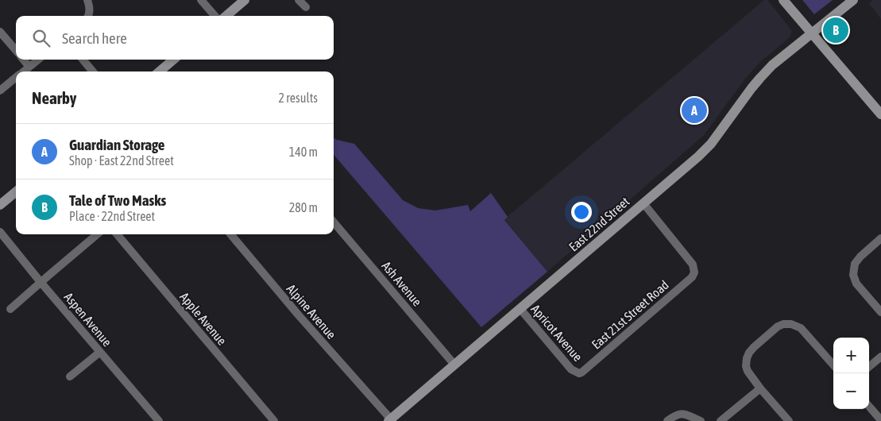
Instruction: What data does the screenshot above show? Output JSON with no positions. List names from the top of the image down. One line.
{"streets":{"street":["East 22nd Street","Ash Avenue","Alpine Avenue","East 21st Street Road","Apple Avenue","Aspen Avenue","Apricot Avenue"]},"crossings":[["East 22nd Street","Ash Avenue"],["East 22nd Street","Alpine Avenue"],["East 22nd Street","East 21st Street Road"],["East 22nd Street","Apricot Avenue"],["East 21st Street Road","Apricot Avenue"]],"page":{"pins":["B","A"],"search":"Search here","heading":["Nearby","2 results"],"list":[{"mark":"A","name":"Guardian Storage","note":"Shop · East 22nd Street","value":"140 m"},{"mark":"B","name":"Tale of Two Masks","note":"Place · 22nd Street","value":"280 m"}],"map_buttons":["+","−"]}}
